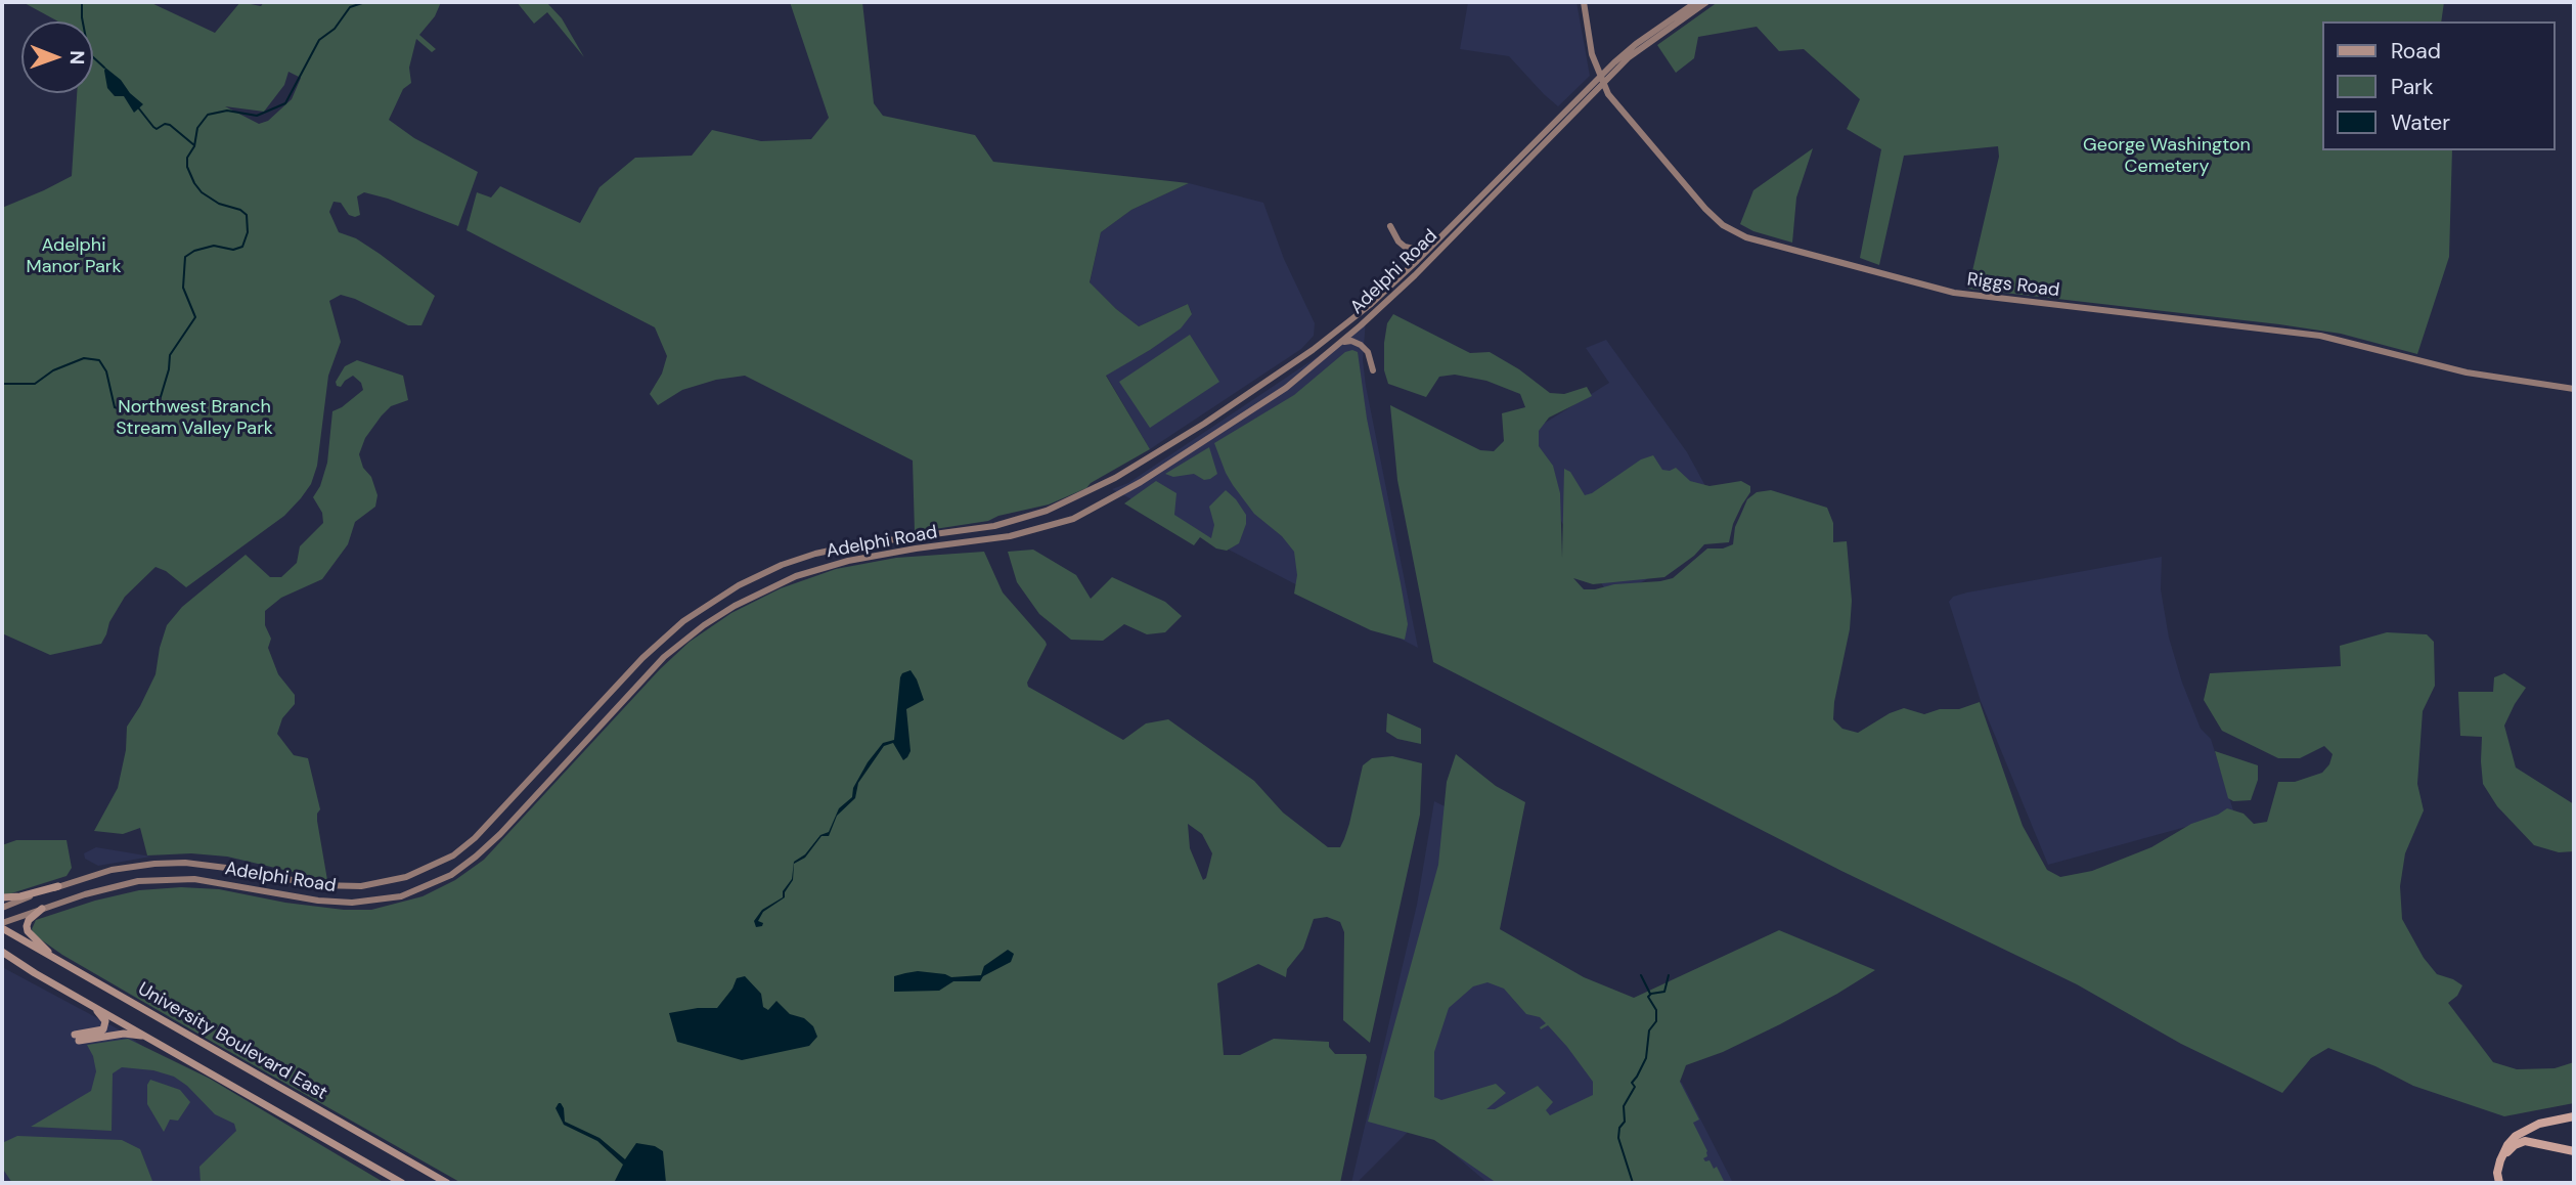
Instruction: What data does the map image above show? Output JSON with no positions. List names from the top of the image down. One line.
{"streets":{"main road":["Adelphi Road","Riggs Road","University Boulevard East"]},"crossings":[["Adelphi Road","Riggs Road"],["Adelphi Road","University Boulevard East"]],"parks":["George Washington Cemetery","Adelphi Manor Park","Northwest Branch Stream Valley Park"],"legend":["Road","Park","Water"],"north":"right"}
